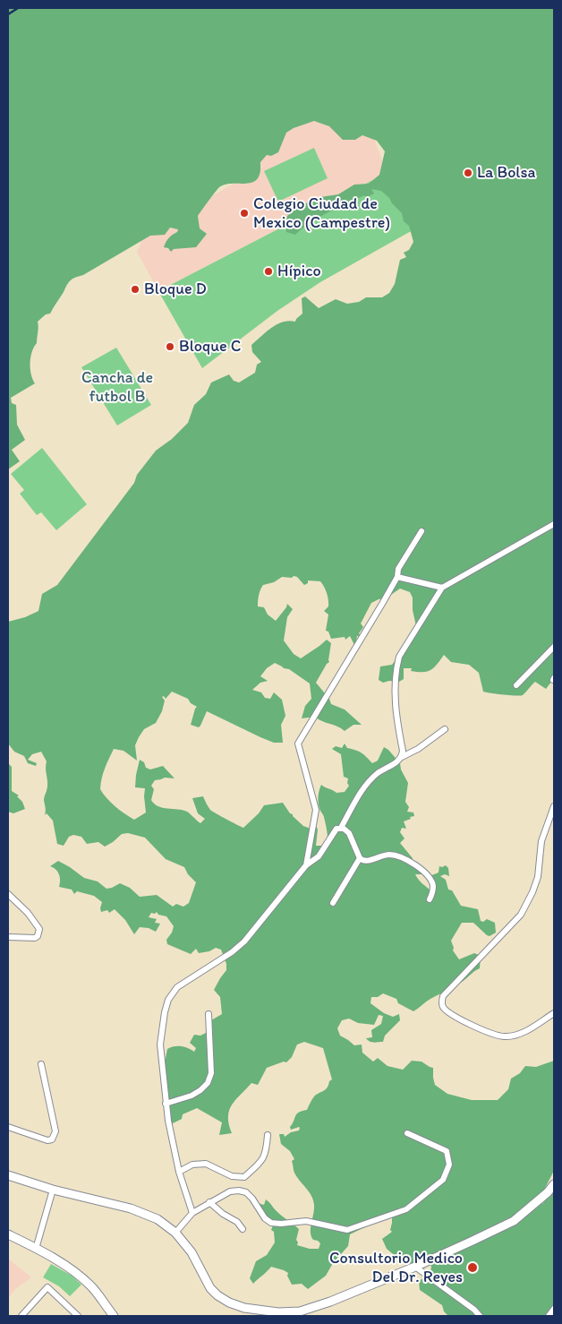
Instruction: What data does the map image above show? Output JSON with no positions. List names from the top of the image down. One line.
{"parks":["Cancha de futbol B"],"places":["La Bolsa","Colegio Ciudad de Mexico (Campestre)","Hípico","Bloque D","Bloque C","Consultorio Medico Del Dr. Reyes"]}
